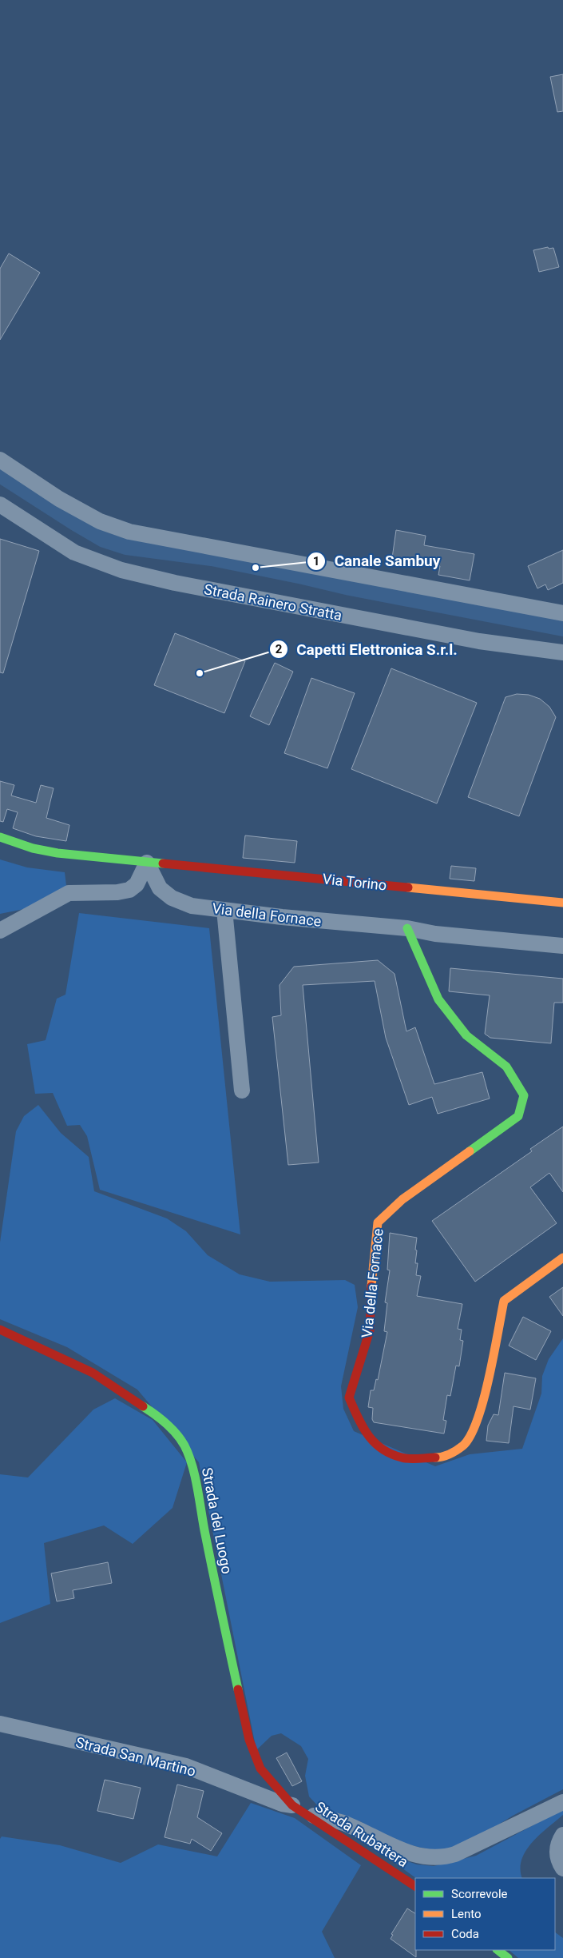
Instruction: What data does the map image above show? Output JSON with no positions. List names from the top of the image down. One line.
{"streets":{"street":["Strada Rainero Stratta","Via Torino","Via della Fornace","Strada del Luogo","Strada San Martino","Strada Rubattera"]},"crossings":[["Via Torino","Via della Fornace"],["Strada del Luogo","Strada San Martino"],["Strada del Luogo","Strada Rubattera"],["Strada San Martino","Strada Rubattera"]],"places":["Canale Sambuy","Capetti Elettronica S.r.l."],"legend":["Scorrevole","Lento","Coda"]}
